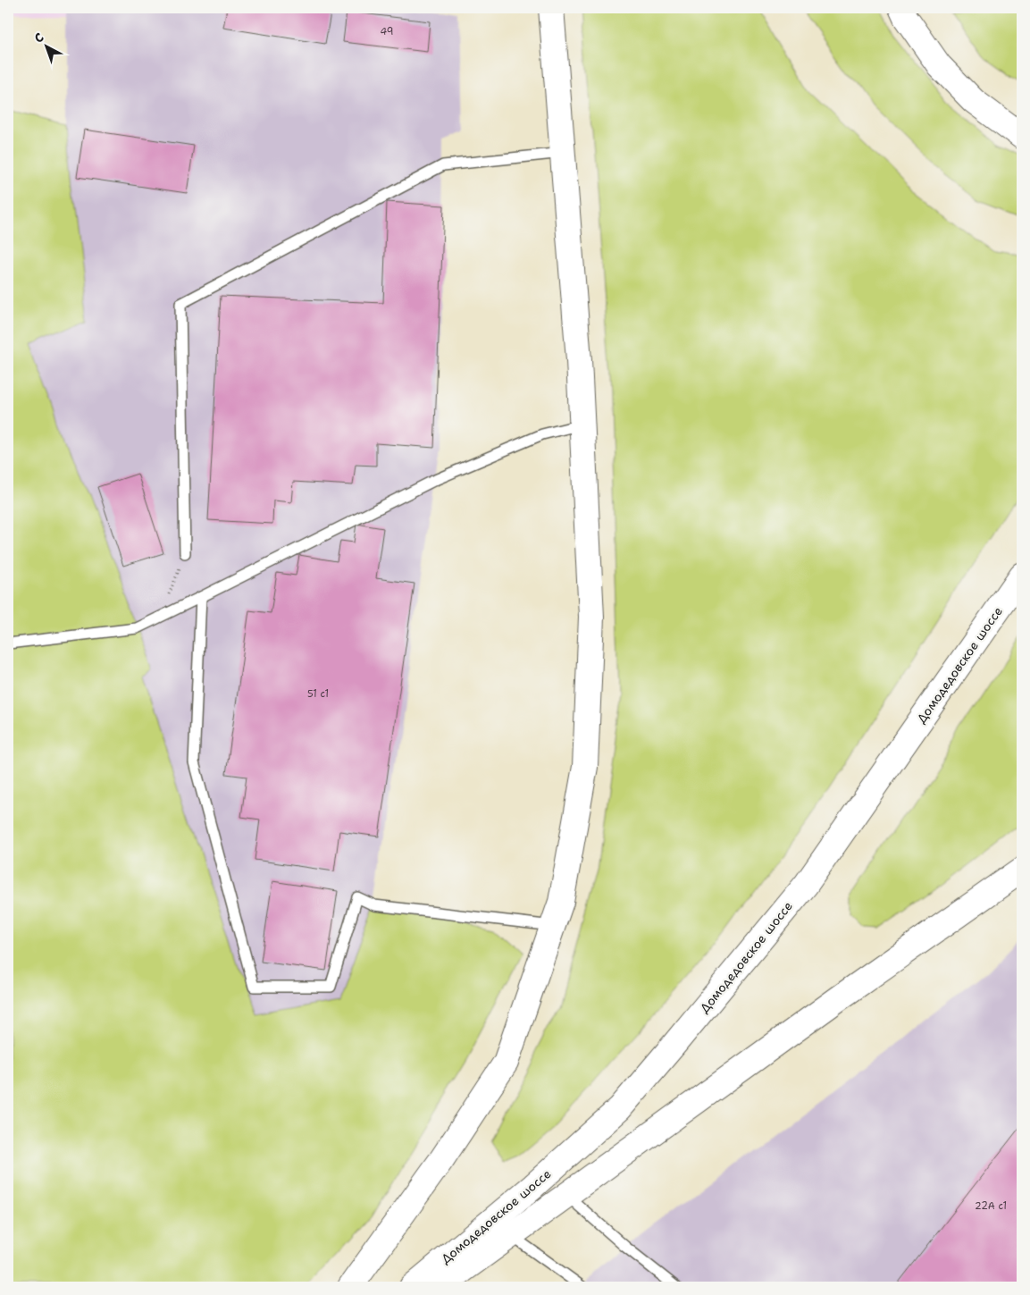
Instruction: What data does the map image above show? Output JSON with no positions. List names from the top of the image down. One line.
{"streets":{"main road":["Домодедовское шоссе"]},"house_numbers":["49","51 с1","22А с1"],"north":"top left"}
